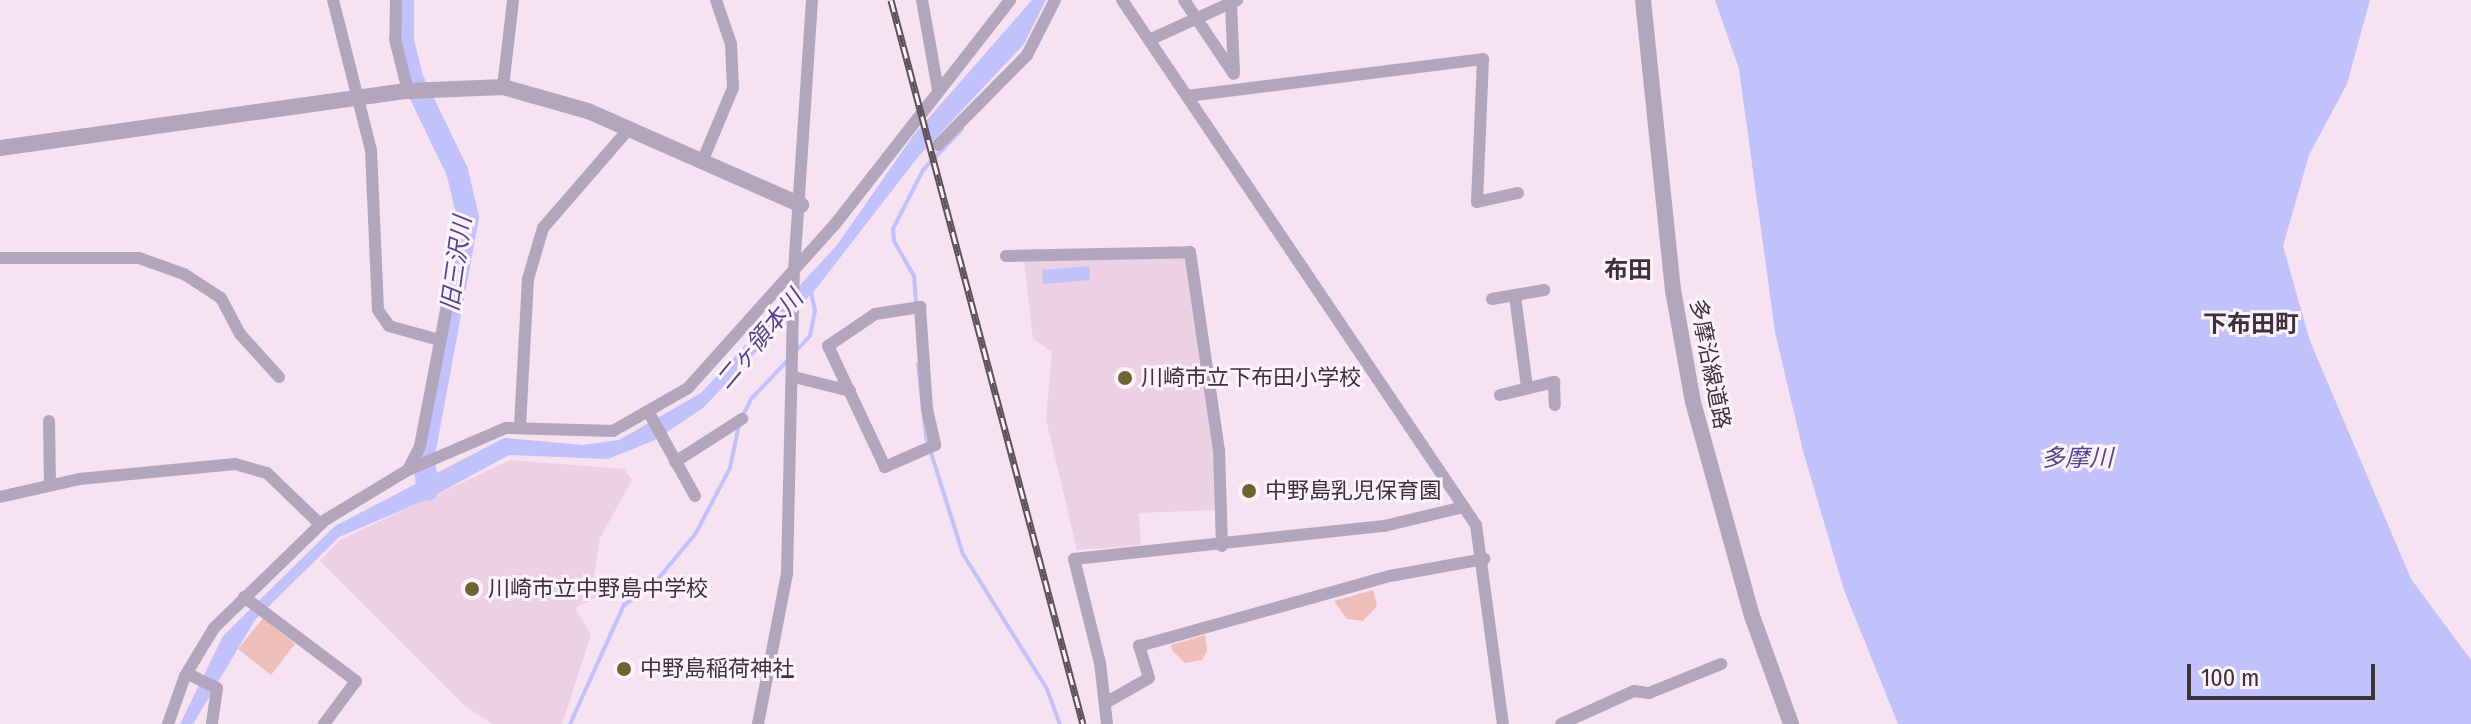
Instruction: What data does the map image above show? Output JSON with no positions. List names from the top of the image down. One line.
{"streets":{"street":["多摩沿線道路"]},"districts":["布田","下布田町"],"water":["旧三沢川","二ヶ領本川","多摩川"],"places":["川崎市立下布田小学校","中野島乳児保育園","川崎市立中野島中学校","中野島稲荷神社"],"scale_bar":"100 m"}
